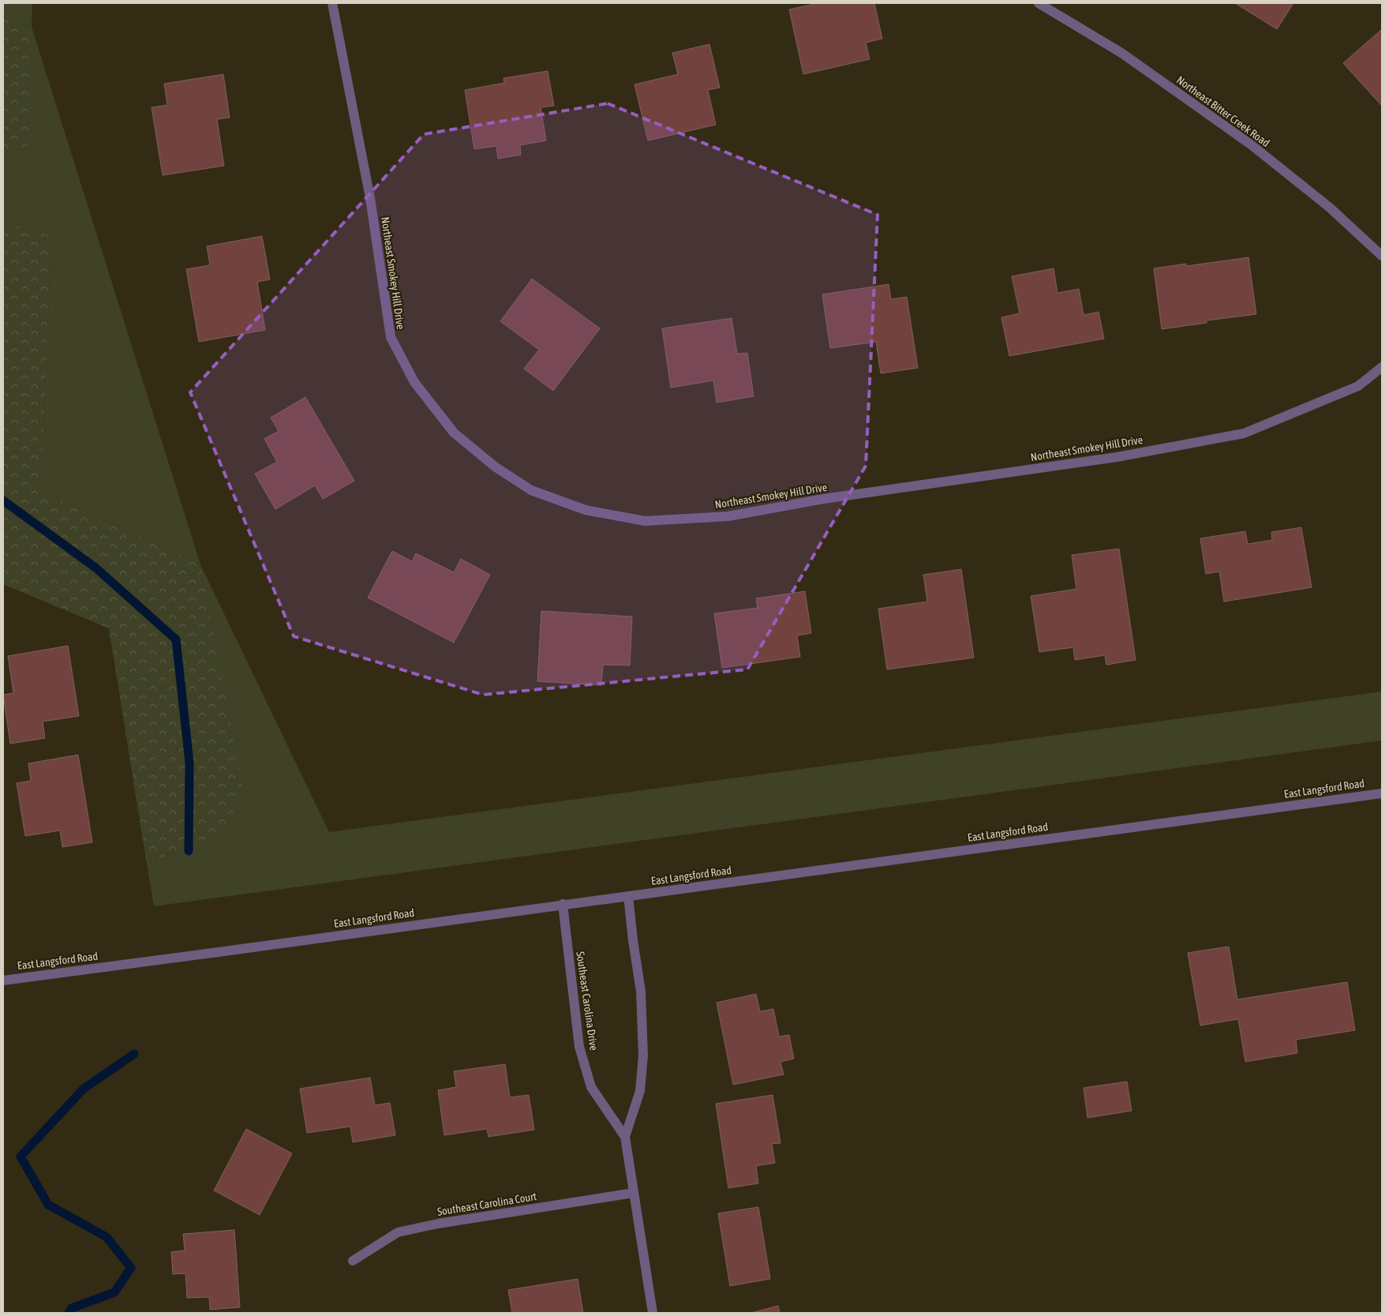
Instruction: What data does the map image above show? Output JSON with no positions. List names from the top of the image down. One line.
{"streets":{"street":["Northeast Bitter Creek Road","Northeast Smokey Hill Drive","East Langsford Road","Southeast Carolina Drive","Southeast Carolina Court"]},"crossings":[["East Langsford Road","Southeast Carolina Drive"],["Southeast Carolina Drive","Southeast Carolina Court"]]}
